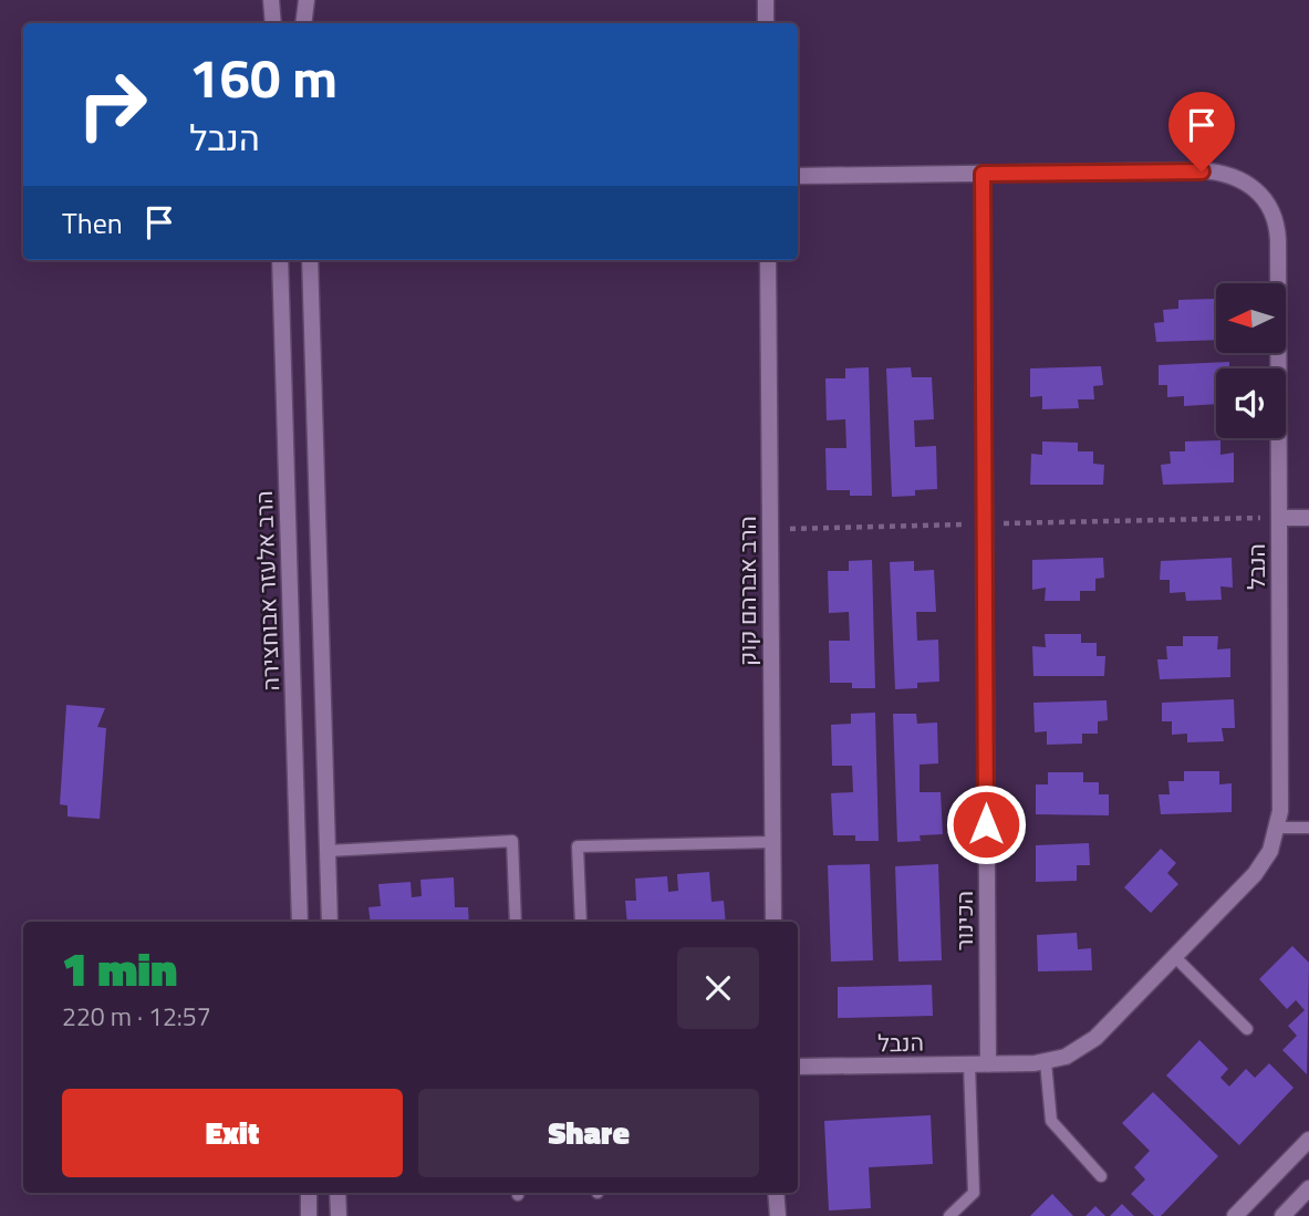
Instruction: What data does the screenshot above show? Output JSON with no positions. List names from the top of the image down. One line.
{"streets":{"street":["הנבל","הרב אלעזר אבוחצירה","הרב אברהם קוק","הכינור"]},"crossings":[["הנבל","הכינור"]],"north":"left","page":{"turn":["160 m","הנבל"],"then":"Then","heading":["1 min","220 m · 12:57"],"buttons":["Exit","Share"]}}
